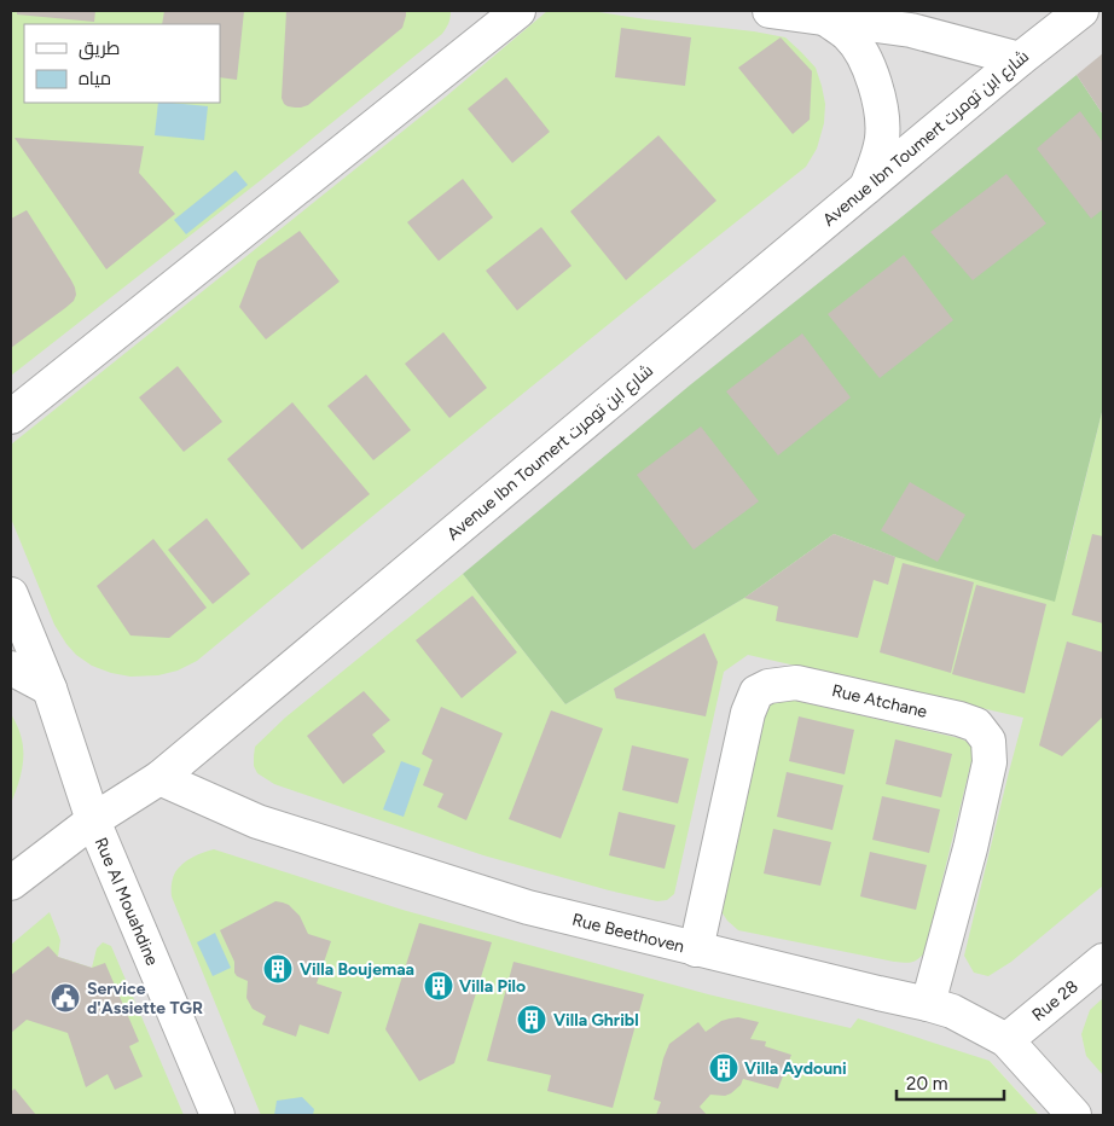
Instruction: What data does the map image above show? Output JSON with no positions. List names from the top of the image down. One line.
{"streets":{"street":["Avenue Ibn Toumert شارع ابن تومرت","Rue Atchane","Rue Al Mouahdine","Rue Beethoven","Rue 28"]},"crossings":[["Avenue Ibn Toumert شارع ابن تومرت","Rue Al Mouahdine"],["Avenue Ibn Toumert شارع ابن تومرت","Rue Beethoven"],["Rue Atchane","Rue Beethoven"],["Rue Beethoven","Rue 28"]],"places":{"building":["Villa Boujemaa","Villa Pilo","Villa Ghribl","Villa Aydouni"],"public building":["Service d'Assiette TGR"]},"legend":["طريق","مياه"],"scale_bar":"20 m"}
